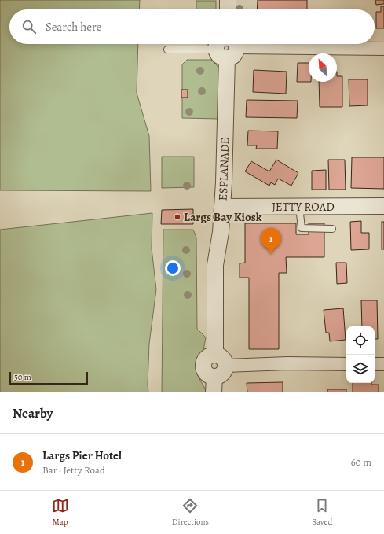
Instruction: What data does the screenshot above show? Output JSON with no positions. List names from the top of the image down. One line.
{"streets":{"street":["ESPLANADE","JETTY ROAD"]},"crossings":[["ESPLANADE","JETTY ROAD"]],"places":["Largs Bay Kiosk"],"scale_bar":"50 m","north":"top left","page":{"search":"Search here","pins":"1","scale":"50 m","heading":"Nearby","list":[{"mark":"1","name":"Largs Pier Hotel","note":"Bar · Jetty Road","value":"60 m"}],"nav":["Map","Directions","Saved"]}}
